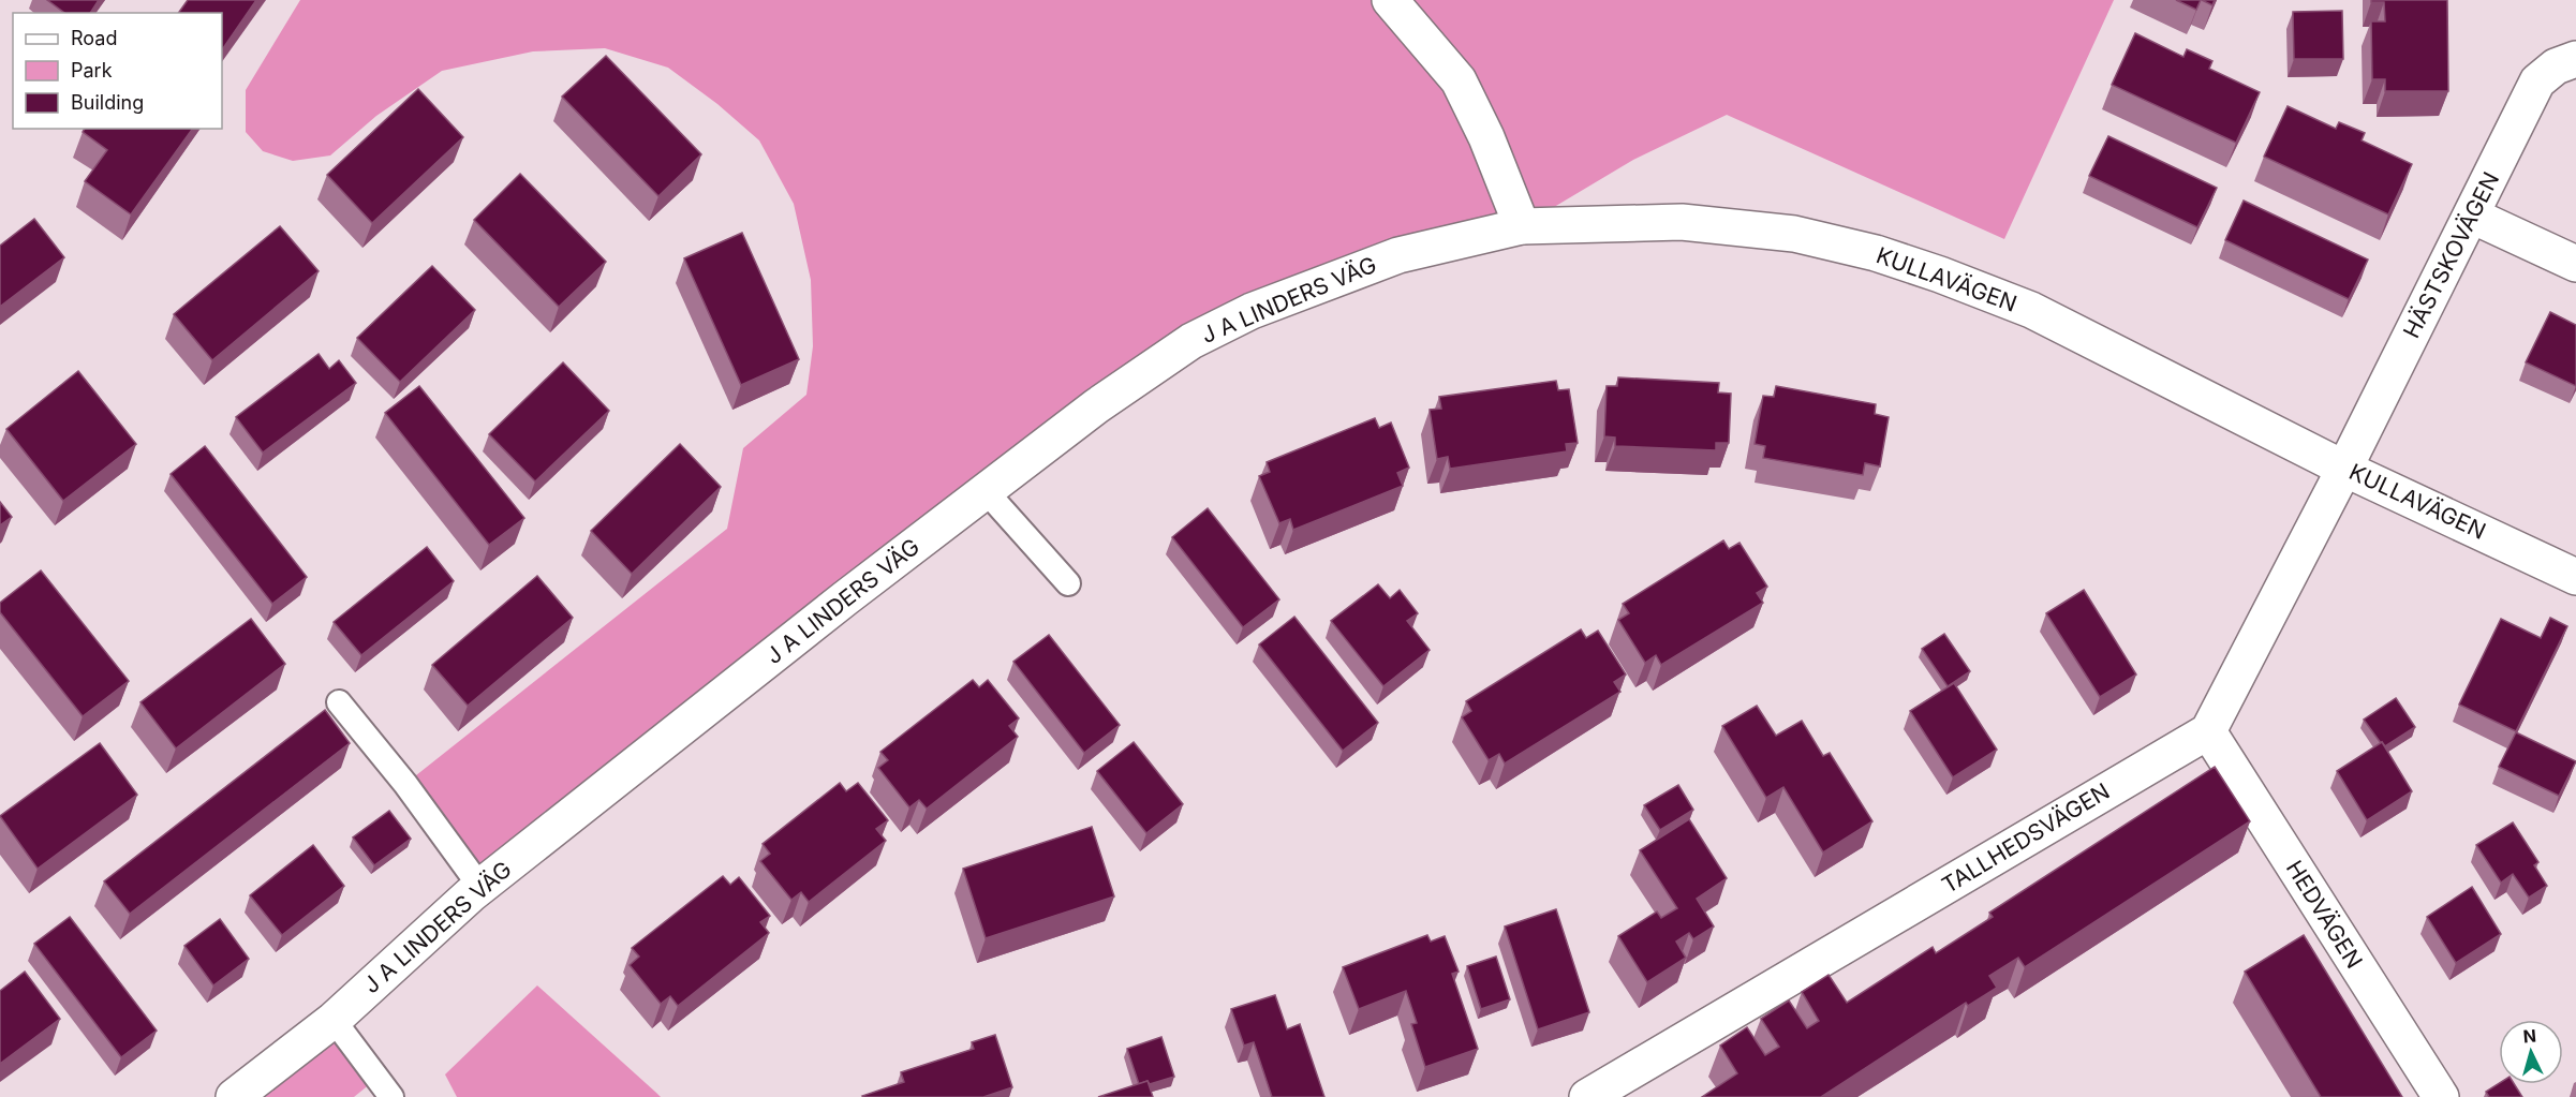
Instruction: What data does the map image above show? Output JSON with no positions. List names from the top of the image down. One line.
{"streets":{"street":["HÄSTSKOVÄGEN","KULLAVÄGEN","J A LINDERS VÄG","TALLHEDSVÄGEN","HEDVÄGEN"]},"crossings":[["HÄSTSKOVÄGEN","KULLAVÄGEN"],["KULLAVÄGEN","J A LINDERS VÄG"],["TALLHEDSVÄGEN","HEDVÄGEN"]],"legend":["Road","Park","Building"],"north":"top"}
